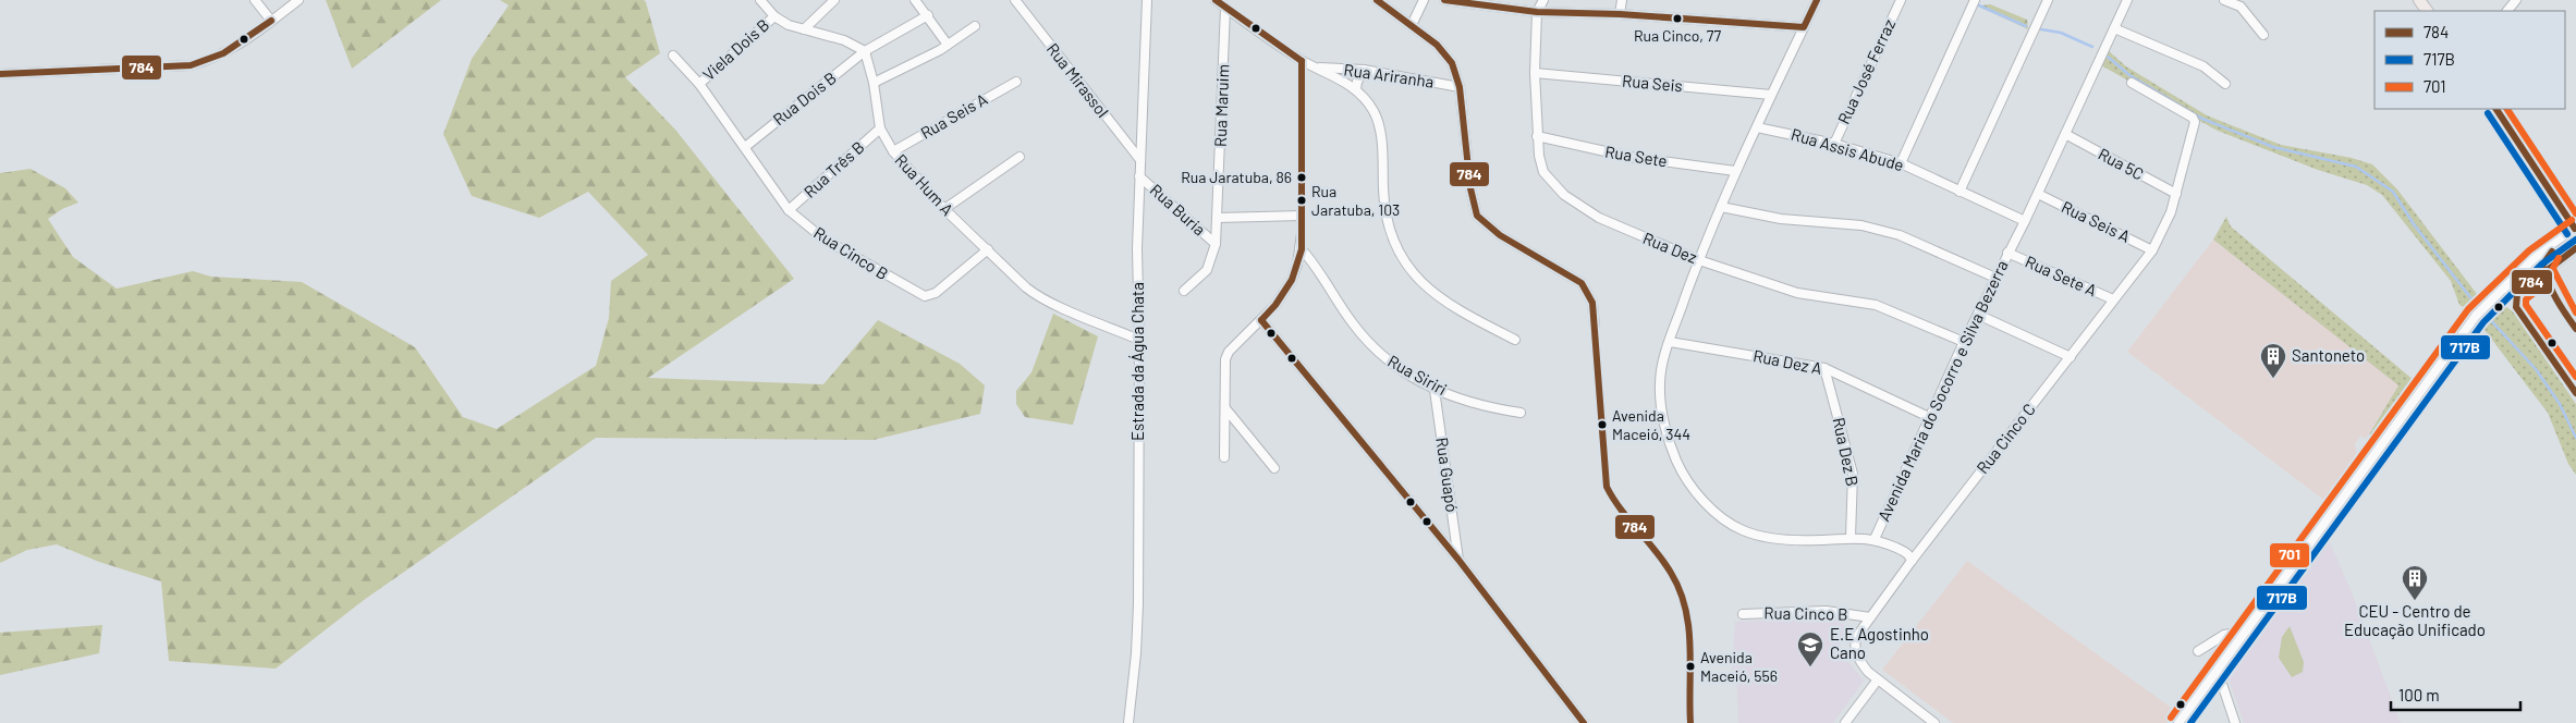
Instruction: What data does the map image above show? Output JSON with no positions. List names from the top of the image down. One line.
{"streets":{"street":["Viela Dois B","Rua José Ferraz","Rua Ariranha","Rua Mirassol","Rua Seis","Rua Dois B","Rua Maruim","Rua Seis A","Rua Assis Abude","Rua Sete","Rua 5C","Rua Três B","Rua Hum A","Rua Buria","Rua Dez","Rua Cinco B","Rua Sete A","Estrada da Água Chata","Rua Dez A","Rua Siriri","Avenida Maria do Socorro e Silva Bezerra","Rua Cinco C","Rua Dez B","Rua Guapó"]},"crossings":[["Viela Dois B","Rua Cinco B"],["Rua José Ferraz","Rua Assis Abude"],["Rua Mirassol","Estrada da Água Chata"],["Rua Seis","Rua Dez"],["Rua Seis","Avenida Maria do Socorro e Silva Bezerra"],["Rua Dois B","Rua Hum A"],["Rua Dois B","Rua Cinco B"],["Rua Maruim","Rua Buria"],["Rua Seis A","Rua Hum A"],["Rua Seis A","Avenida Maria do Socorro e Silva Bezerra"],["Rua Seis A","Rua Cinco C"],["Rua Assis Abude","Avenida Maria do Socorro e Silva Bezerra"],["Rua Sete","Rua Dez"],["Rua Sete","Avenida Maria do Socorro e Silva Bezerra"],["Rua 5C","Avenida Maria do Socorro e Silva Bezerra"],["Rua 5C","Rua Cinco C"],["Rua Três B","Rua Hum A"],["Rua Três B","Rua Cinco B"],["Rua Hum A","Rua Cinco B"],["Rua Hum A","Estrada da Água Chata"],["Rua Buria","Estrada da Água Chata"],["Rua Dez","Avenida Maria do Socorro e Silva Bezerra"],["Rua Cinco B","Rua Cinco C"],["Rua Sete A","Avenida Maria do Socorro e Silva Bezerra"],["Rua Sete A","Rua Cinco C"],["Rua Dez A","Avenida Maria do Socorro e Silva Bezerra"],["Rua Dez A","Rua Dez B"],["Rua Siriri","Rua Guapó"],["Avenida Maria do Socorro e Silva Bezerra","Rua Dez B"]],"places":{"other":["Rua Cinco, 77","Rua Jaratuba, 86","Rua Jaratuba, 103","Avenida Maceió, 344","Avenida Maceió, 556"],"building":["Santoneto","CEU - Centro de Educação Unificado"],"school or university":["E.E Agostinho Cano"]},"lines":["transit line 784","transit line 701","transit line 717B"],"legend":["784","717B","701"],"scale_bar":"100 m"}
